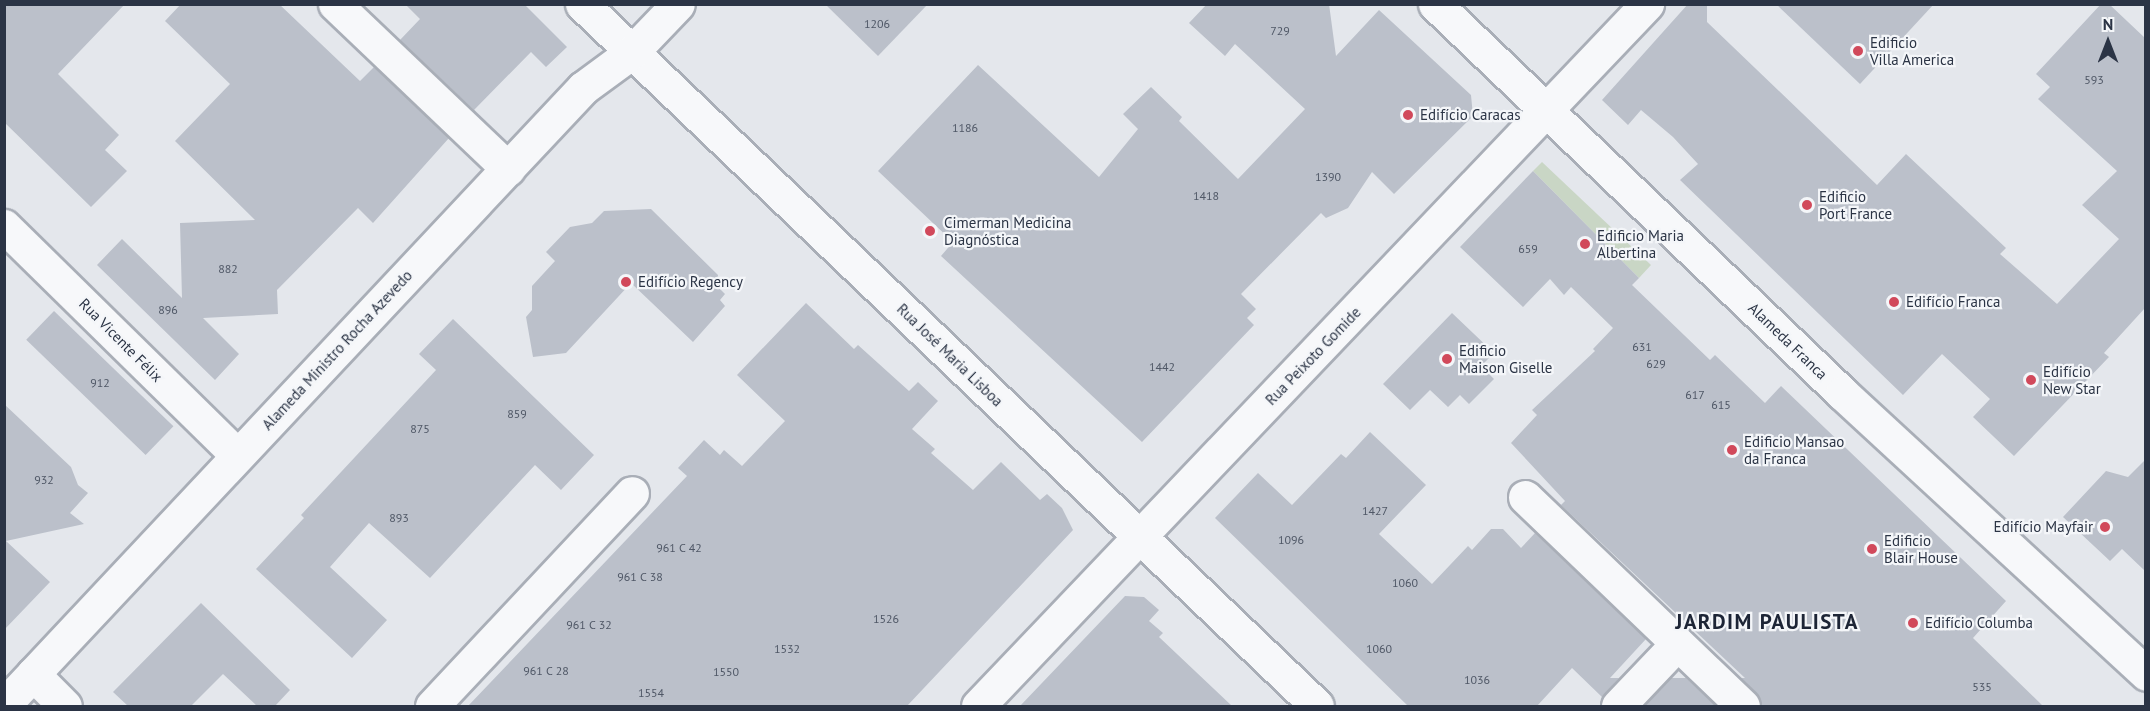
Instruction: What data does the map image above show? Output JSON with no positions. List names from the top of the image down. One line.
{"streets":{"street":["Rua Vicente Félix","Alameda Franca","Alameda Ministro Rocha Azevedo","Rua José Maria Lisboa","Rua Peixoto Gomide"]},"crossings":[["Rua Vicente Félix","Alameda Ministro Rocha Azevedo"],["Alameda Franca","Rua Peixoto Gomide"],["Alameda Ministro Rocha Azevedo","Rua José Maria Lisboa"],["Rua José Maria Lisboa","Rua Peixoto Gomide"]],"districts":["JARDIM PAULISTA"],"places":["Edificio Villa America","Edifício Caracas","Edificio Port France","Cimerman Medicina Diagnóstica","Edificio Maria Albertina","Edifício Regency","Edifício Franca","Edificio Maison Giselle","Edifício New Star","Edificio Mansao da Franca","Edifício Mayfair","Edificio Blair House","Edifício Columba"],"house_numbers":["1206","729","593","1186","1390","1418","659","882","896","631","629","1442","912","617","615","859","875","932","1427","893","1096","961 C 42","961 C 38","1060","1526","961 C 32","1532","1060","961 C 28","1550","1036","535","1554"],"north":"top"}
